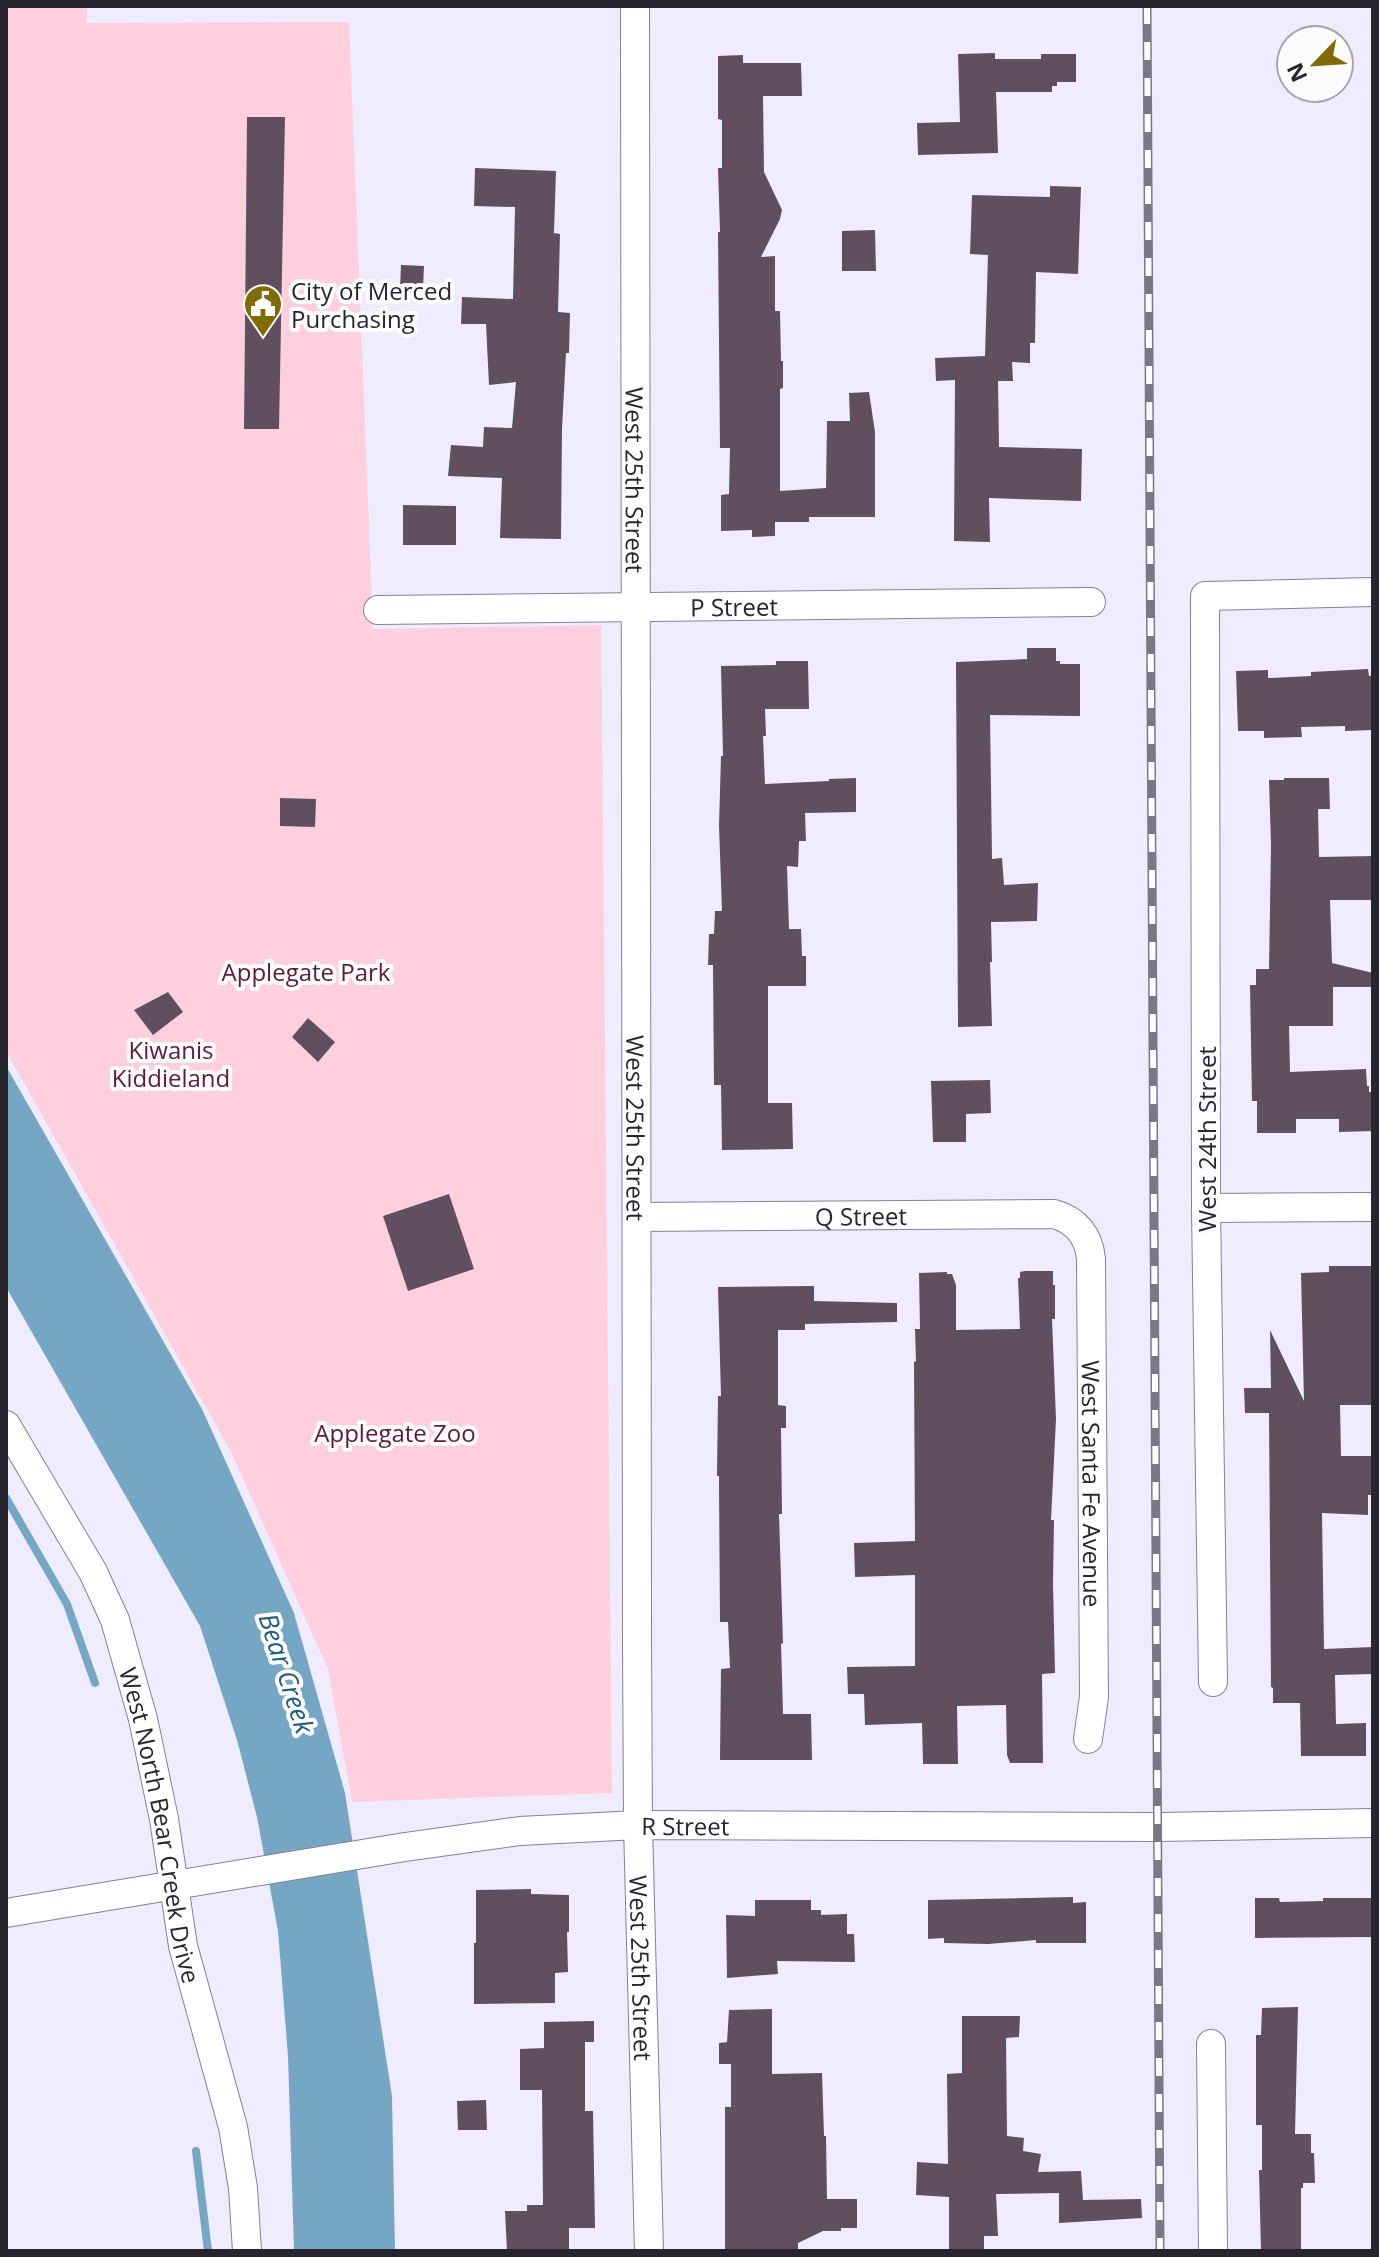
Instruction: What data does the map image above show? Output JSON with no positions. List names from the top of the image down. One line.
{"streets":{"street":["West 25th Street","P Street","West 24th Street","Q Street","West Santa Fe Avenue","R Street","West North Bear Creek Drive"]},"crossings":[["West 25th Street","P Street"],["West 25th Street","Q Street"],["West 25th Street","R Street"],["Q Street","West Santa Fe Avenue"],["R Street","West North Bear Creek Drive"]],"water":["Bear Creek"],"parks":["Applegate Park","Kiwanis Kiddieland","Applegate Zoo"],"places":{"public building":["City of Merced Purchasing"]},"north":"bottom left"}
